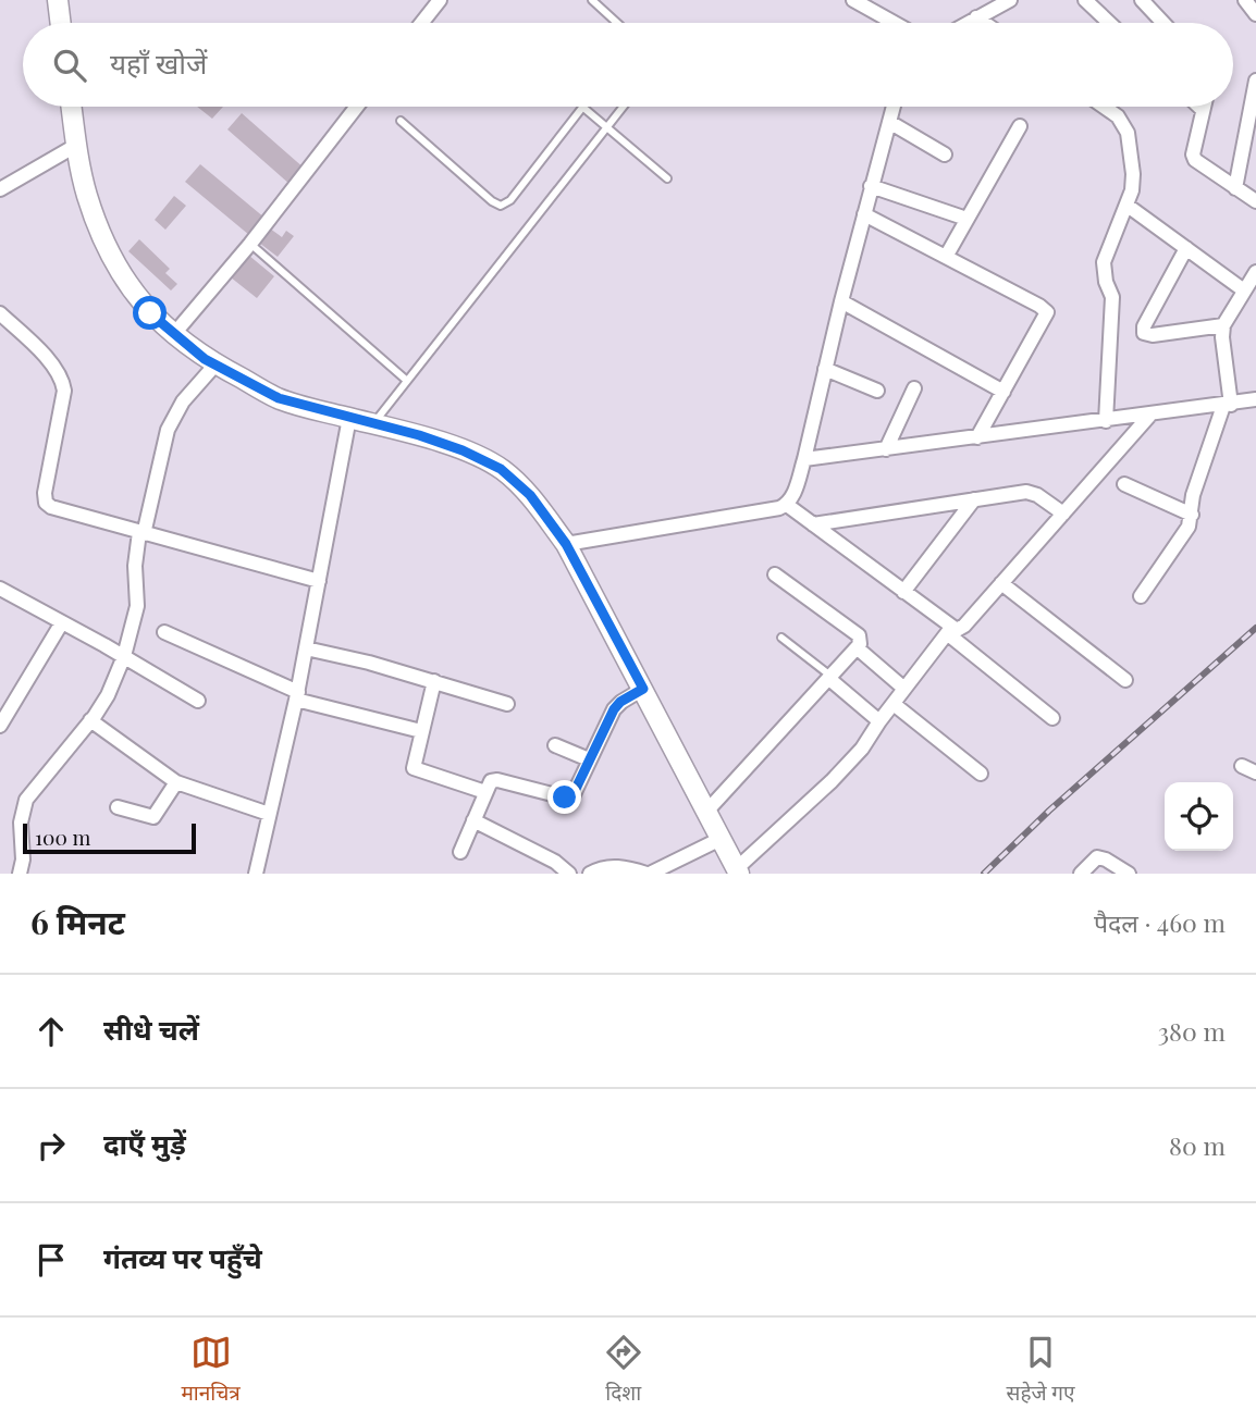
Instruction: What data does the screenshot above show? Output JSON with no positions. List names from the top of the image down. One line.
{"scale_bar":"100 m","page":{"search":"यहाँ खोजें","scale":"100 m","heading":["6 मिनट","पैदल · 460 m"],"list":[["सीधे चलें","380 m"],["दाएँ मुड़ें","80 m"],"गंतव्य पर पहुँचे"],"nav":["मानचित्र","दिशा","सहेजे गए"]}}
